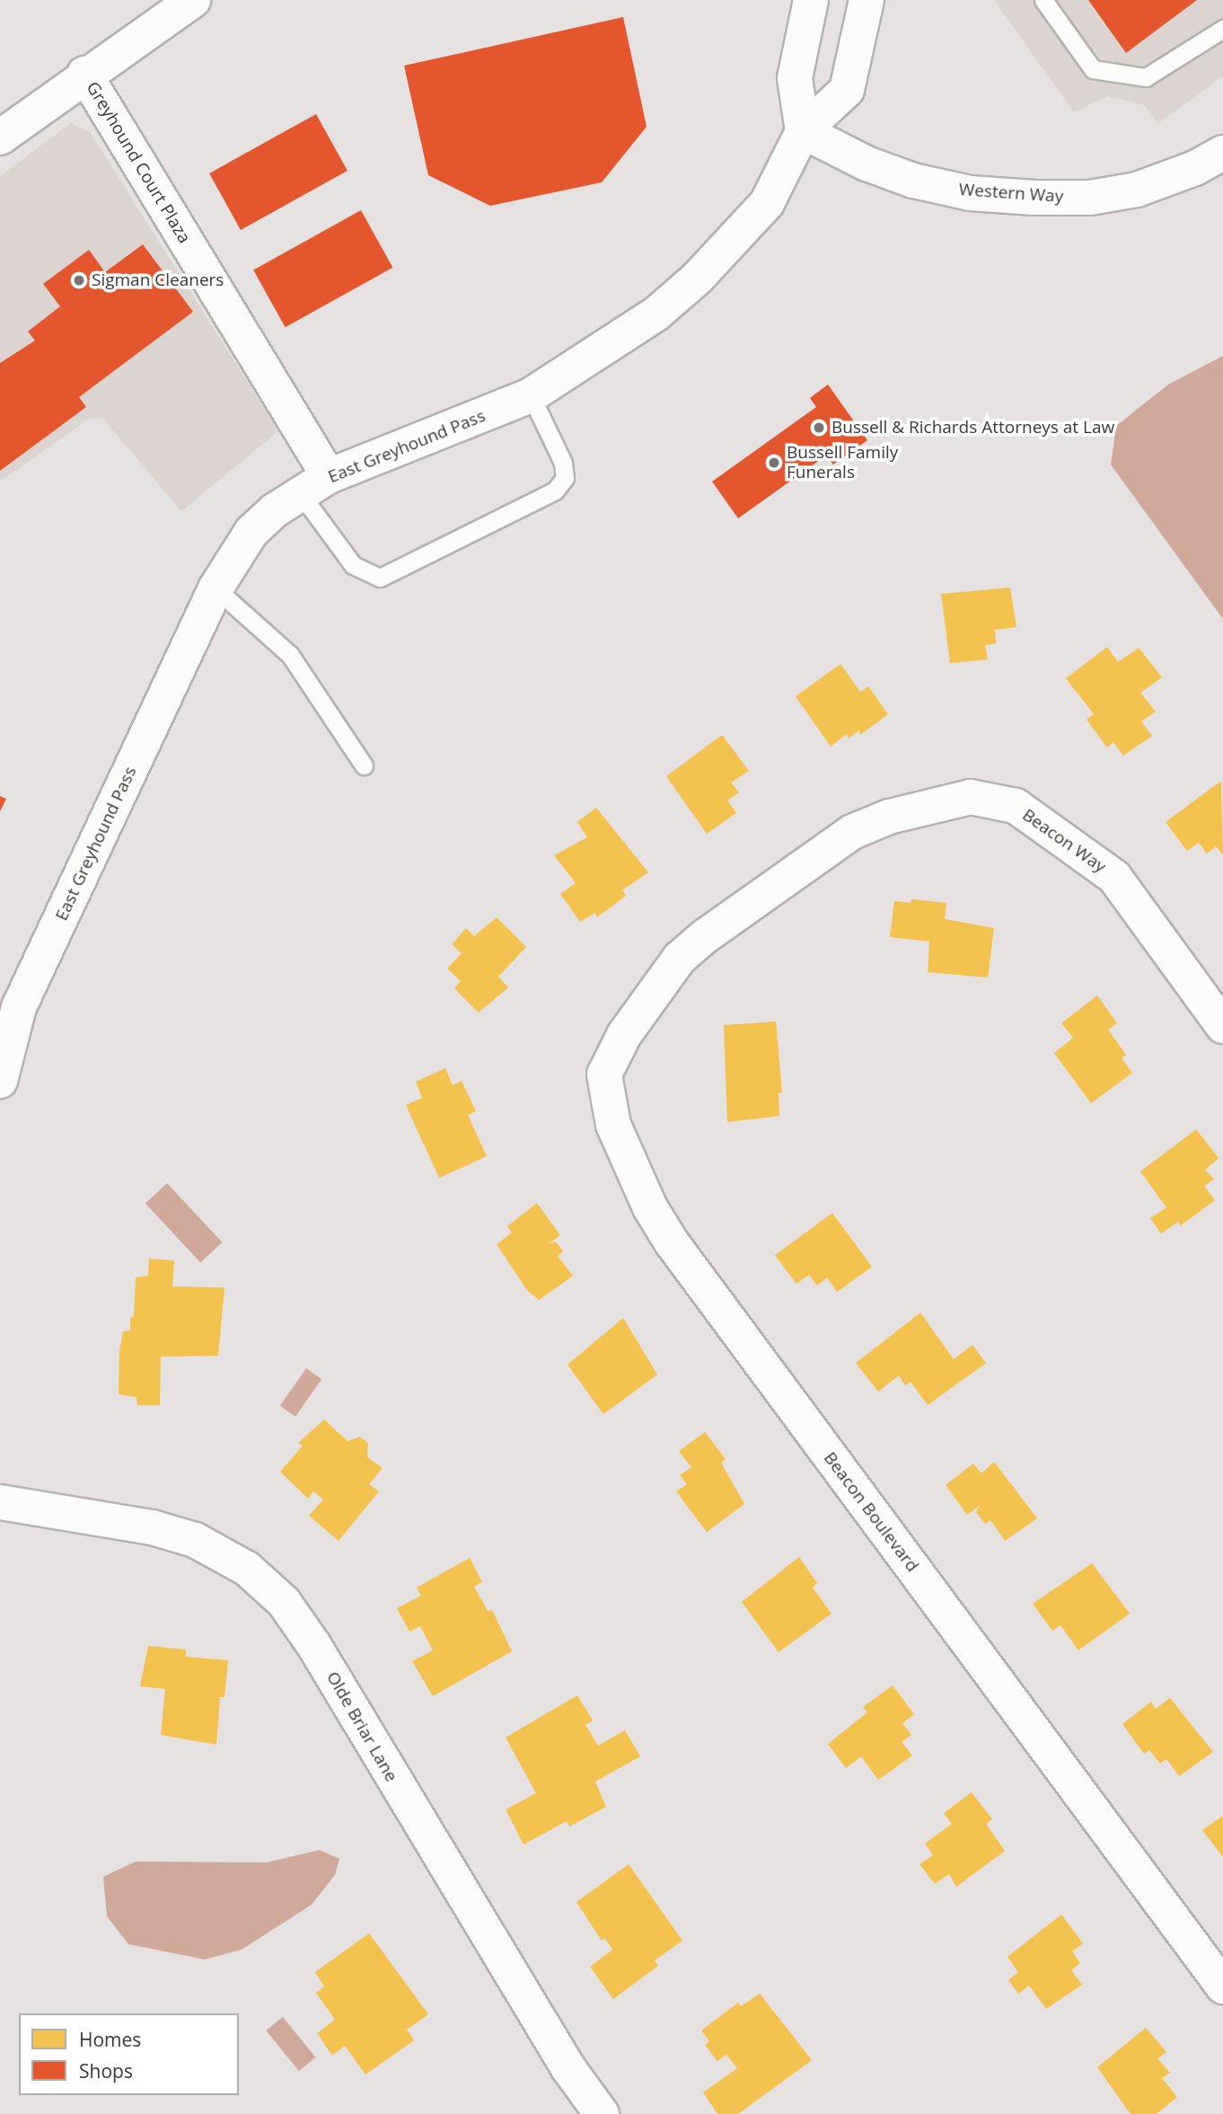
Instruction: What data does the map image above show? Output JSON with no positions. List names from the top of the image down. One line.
{"streets":{"street":["Greyhound Court Plaza","Western Way","East Greyhound Pass","Beacon Way","Beacon Boulevard","Olde Briar Lane"]},"crossings":[["Greyhound Court Plaza","East Greyhound Pass"],["Western Way","East Greyhound Pass"],["Beacon Way","Beacon Boulevard"]],"places":["Sigman Cleaners","Bussell & Richards Attorneys at Law","Bussell Family Funerals"],"legend":["Homes","Shops"]}
